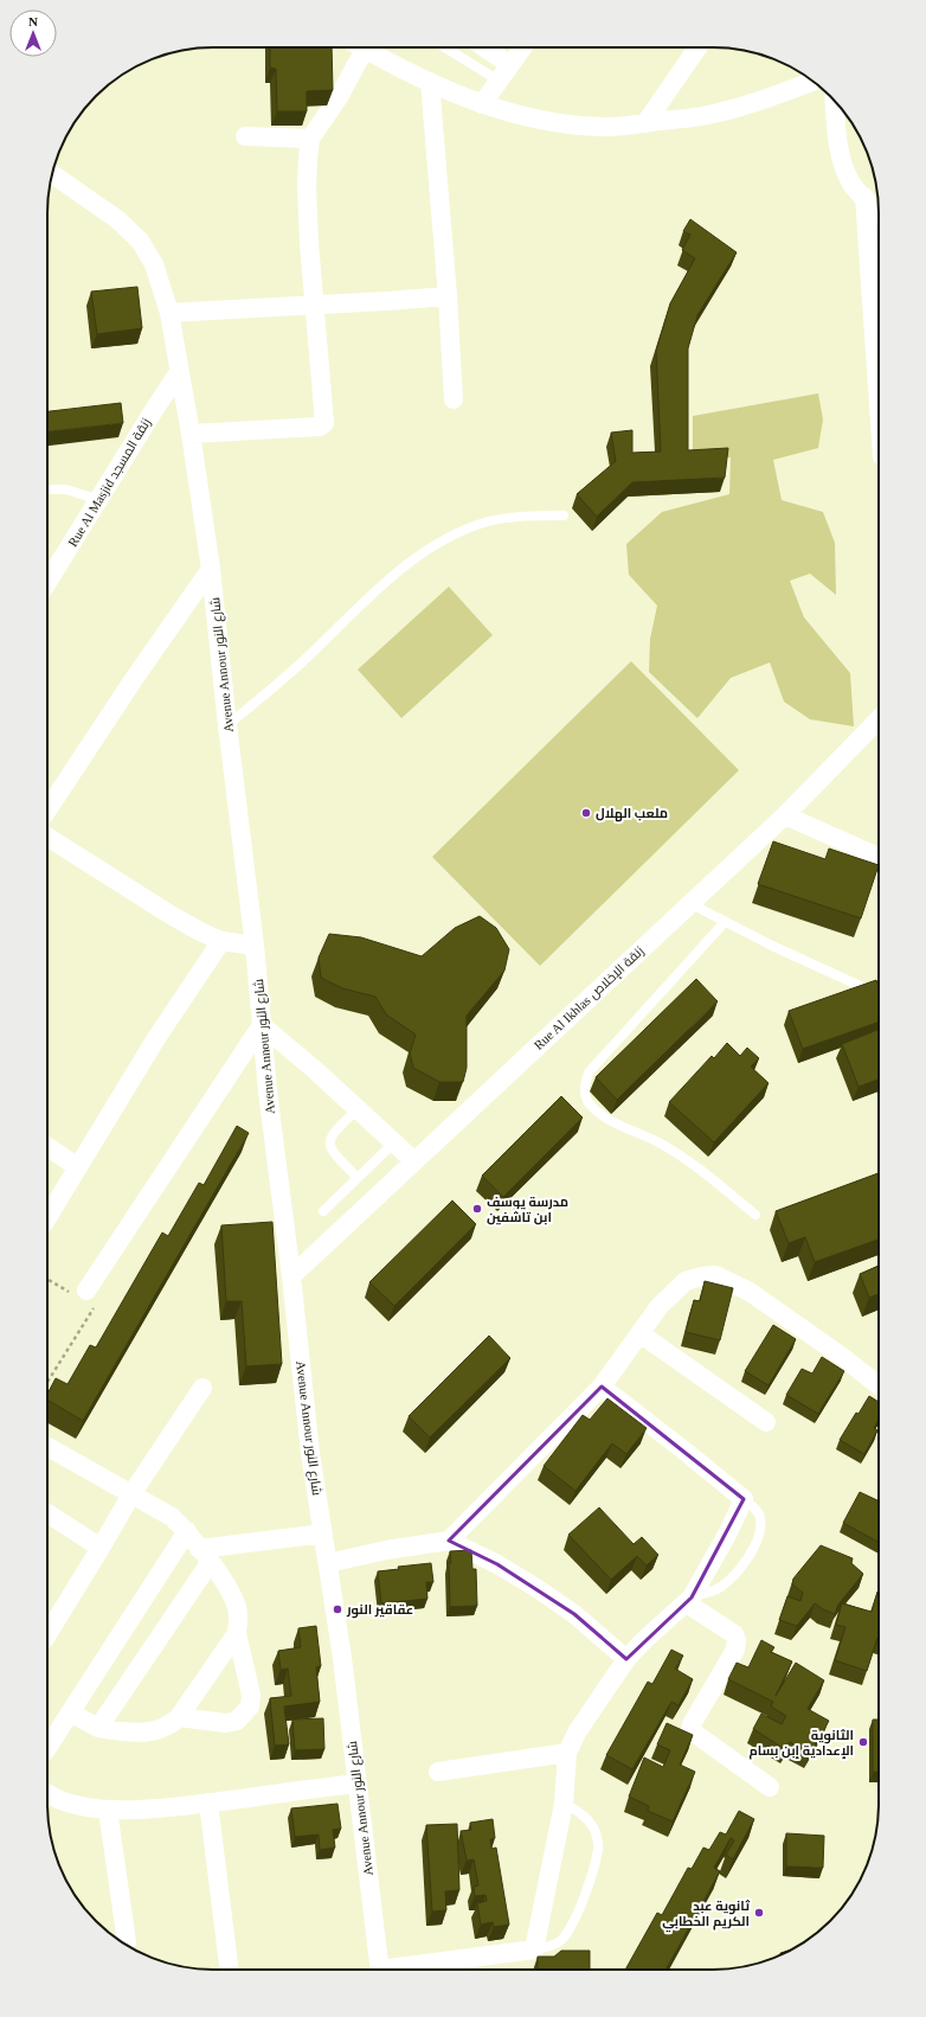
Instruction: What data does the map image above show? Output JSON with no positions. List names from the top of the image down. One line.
{"streets":{"street":["Rue Al Masjid زنقة المسجد","Avenue Annour شارع النور","Rue Al Ikhlas زنقة الإخلاص"]},"crossings":[["Rue Al Masjid زنقة المسجد","Avenue Annour شارع النور"],["Avenue Annour شارع النور","Rue Al Ikhlas زنقة الإخلاص"]],"places":["ملعب الهلال","مدرسة يوسف ابن تاشفين","عقاقير النور","الثانوية الإعدادية إبن بسام","ثانوية عبد الكريم الخطابي"],"north":"top"}
